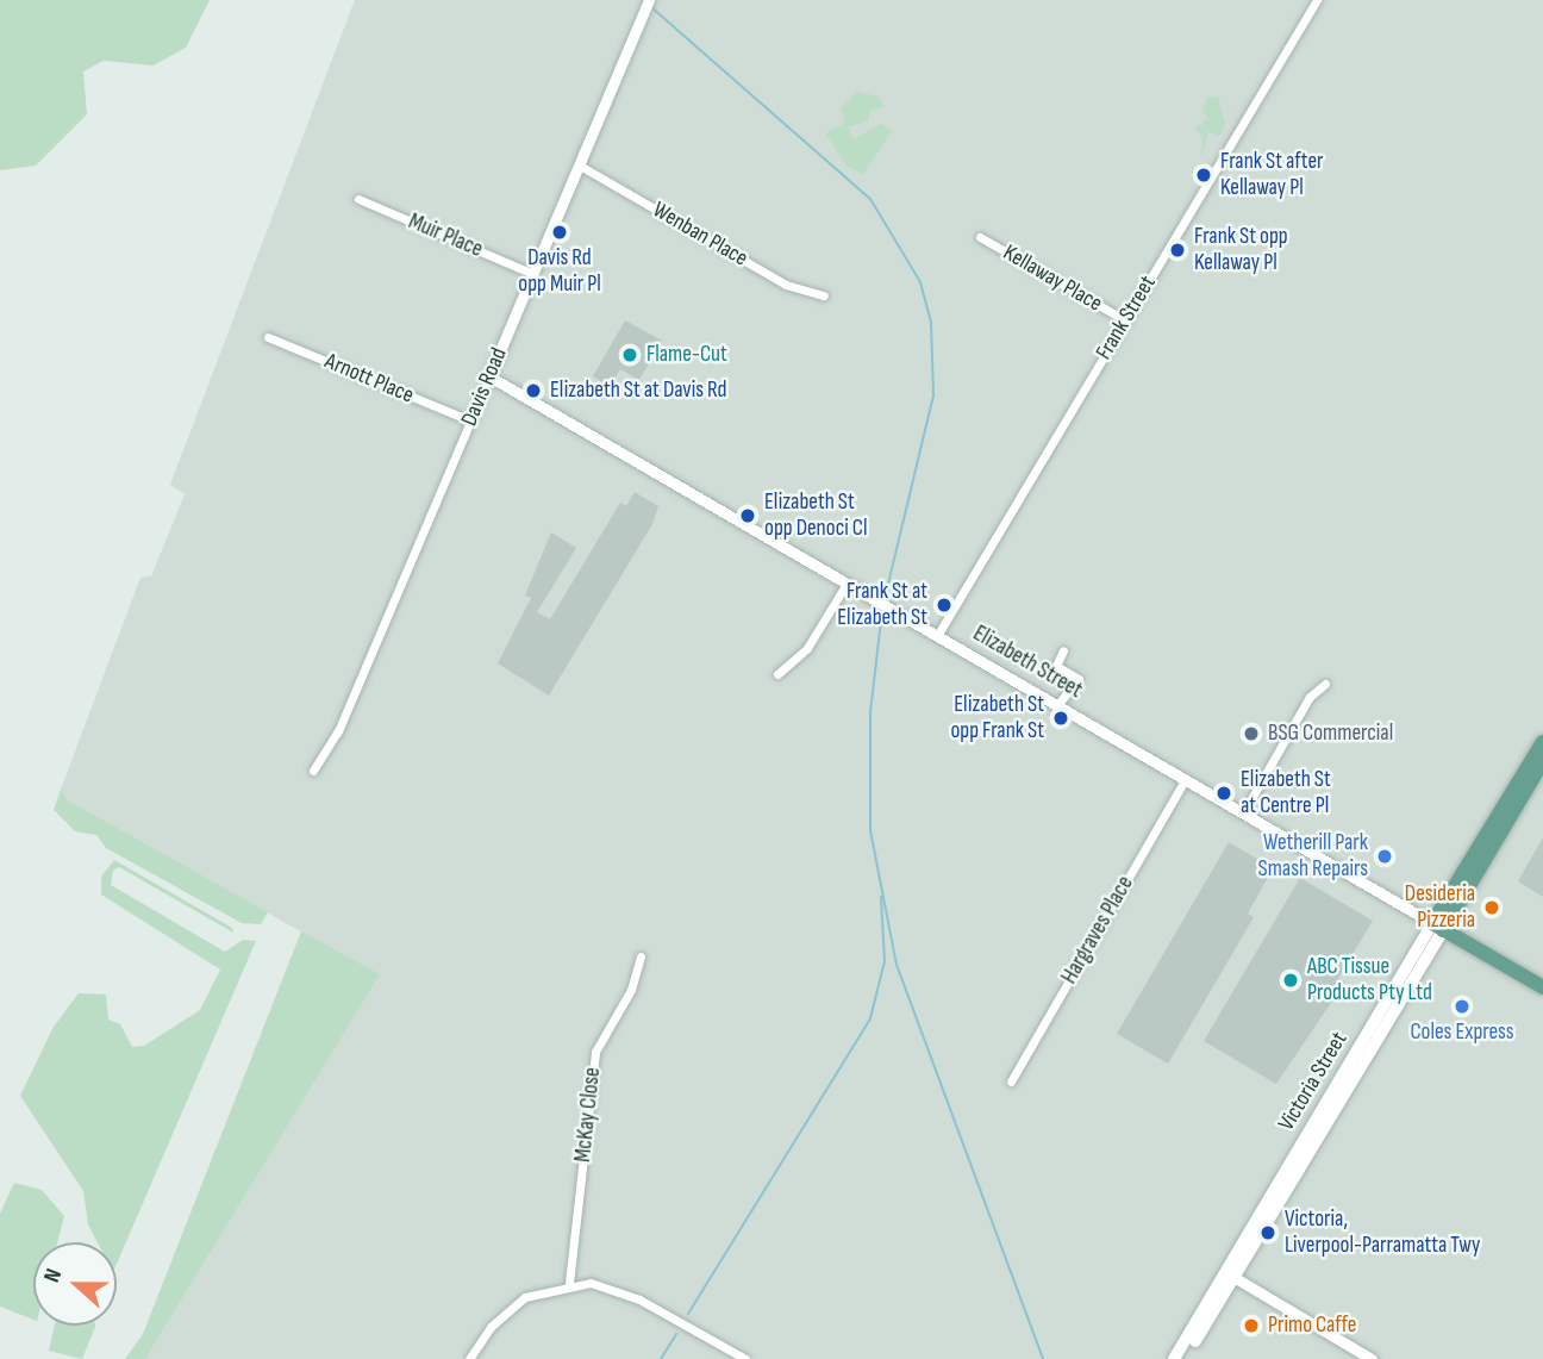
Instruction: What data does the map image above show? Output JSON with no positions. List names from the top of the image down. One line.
{"streets":{"main road":["Elizabeth Street","Victoria Street"],"street":["Wenban Place","Muir Place","Kellaway Place","Frank Street","Arnott Place","Davis Road","Hargraves Place","McKay Close"]},"crossings":[["Wenban Place","Davis Road"],["Muir Place","Davis Road"],["Kellaway Place","Frank Street"],["Frank Street","Elizabeth Street"],["Arnott Place","Davis Road"],["Davis Road","Elizabeth Street"],["Elizabeth Street","Hargraves Place"],["Elizabeth Street","Victoria Street"]],"places":["Frank St after Kellaway Pl","Davis Rd opp Muir Pl","Frank St opp Kellaway Pl","Flame-Cut","Elizabeth St at Davis Rd","Elizabeth St opp Denoci Cl","Frank St at Elizabeth St","Elizabeth St opp Frank St","BSG Commercial","Elizabeth St at Centre Pl","Wetherill Park Smash Repairs","Desideria Pizzeria","ABC Tissue Products Pty Ltd","Coles Express","Victoria, Liverpool-Parramatta Twy","Primo Caffe"],"north":"left"}
